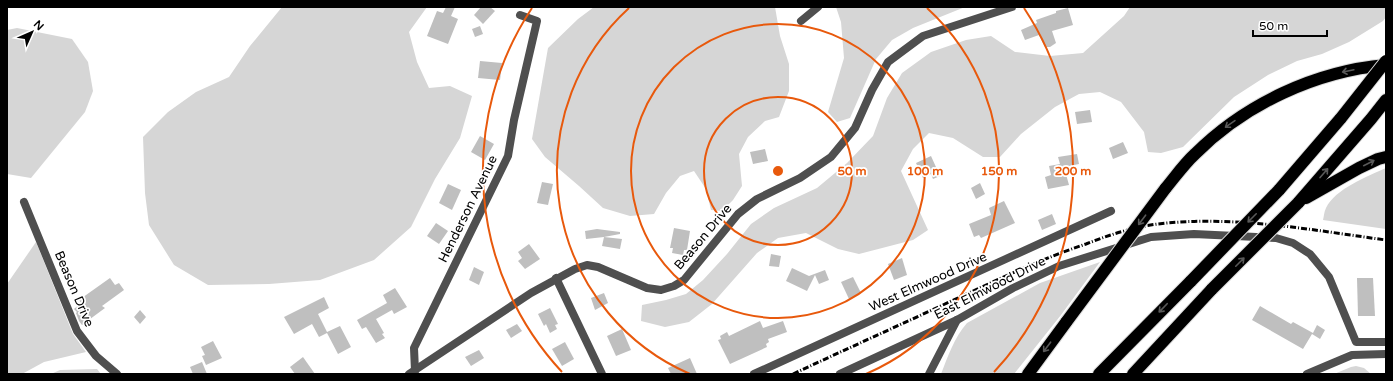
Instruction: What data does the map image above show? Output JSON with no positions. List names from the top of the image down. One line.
{"streets":{"street":["Henderson Avenue","Beason Drive","West Elmwood Drive","East Elmwood Drive"]},"crossings":[["Henderson Avenue","Beason Drive"]],"scale_bar":"50 m","north":"top right","rings":["50 m","100 m","150 m","200 m"]}
